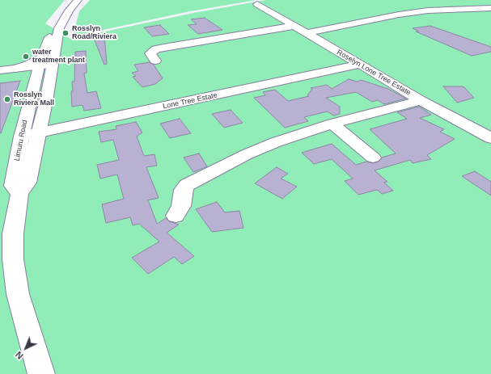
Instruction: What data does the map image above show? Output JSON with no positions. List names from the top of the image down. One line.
{"streets":{"street":["Roselyn Lone Tree Estate","Lone Tree Estate","Limuru Road"]},"crossings":[["Roselyn Lone Tree Estate","Lone Tree Estate"],["Lone Tree Estate","Limuru Road"]],"places":["Rosslyn Road/Riviera","water treatment plant","Rosslyn Riviera Mall"],"north":"bottom left"}
